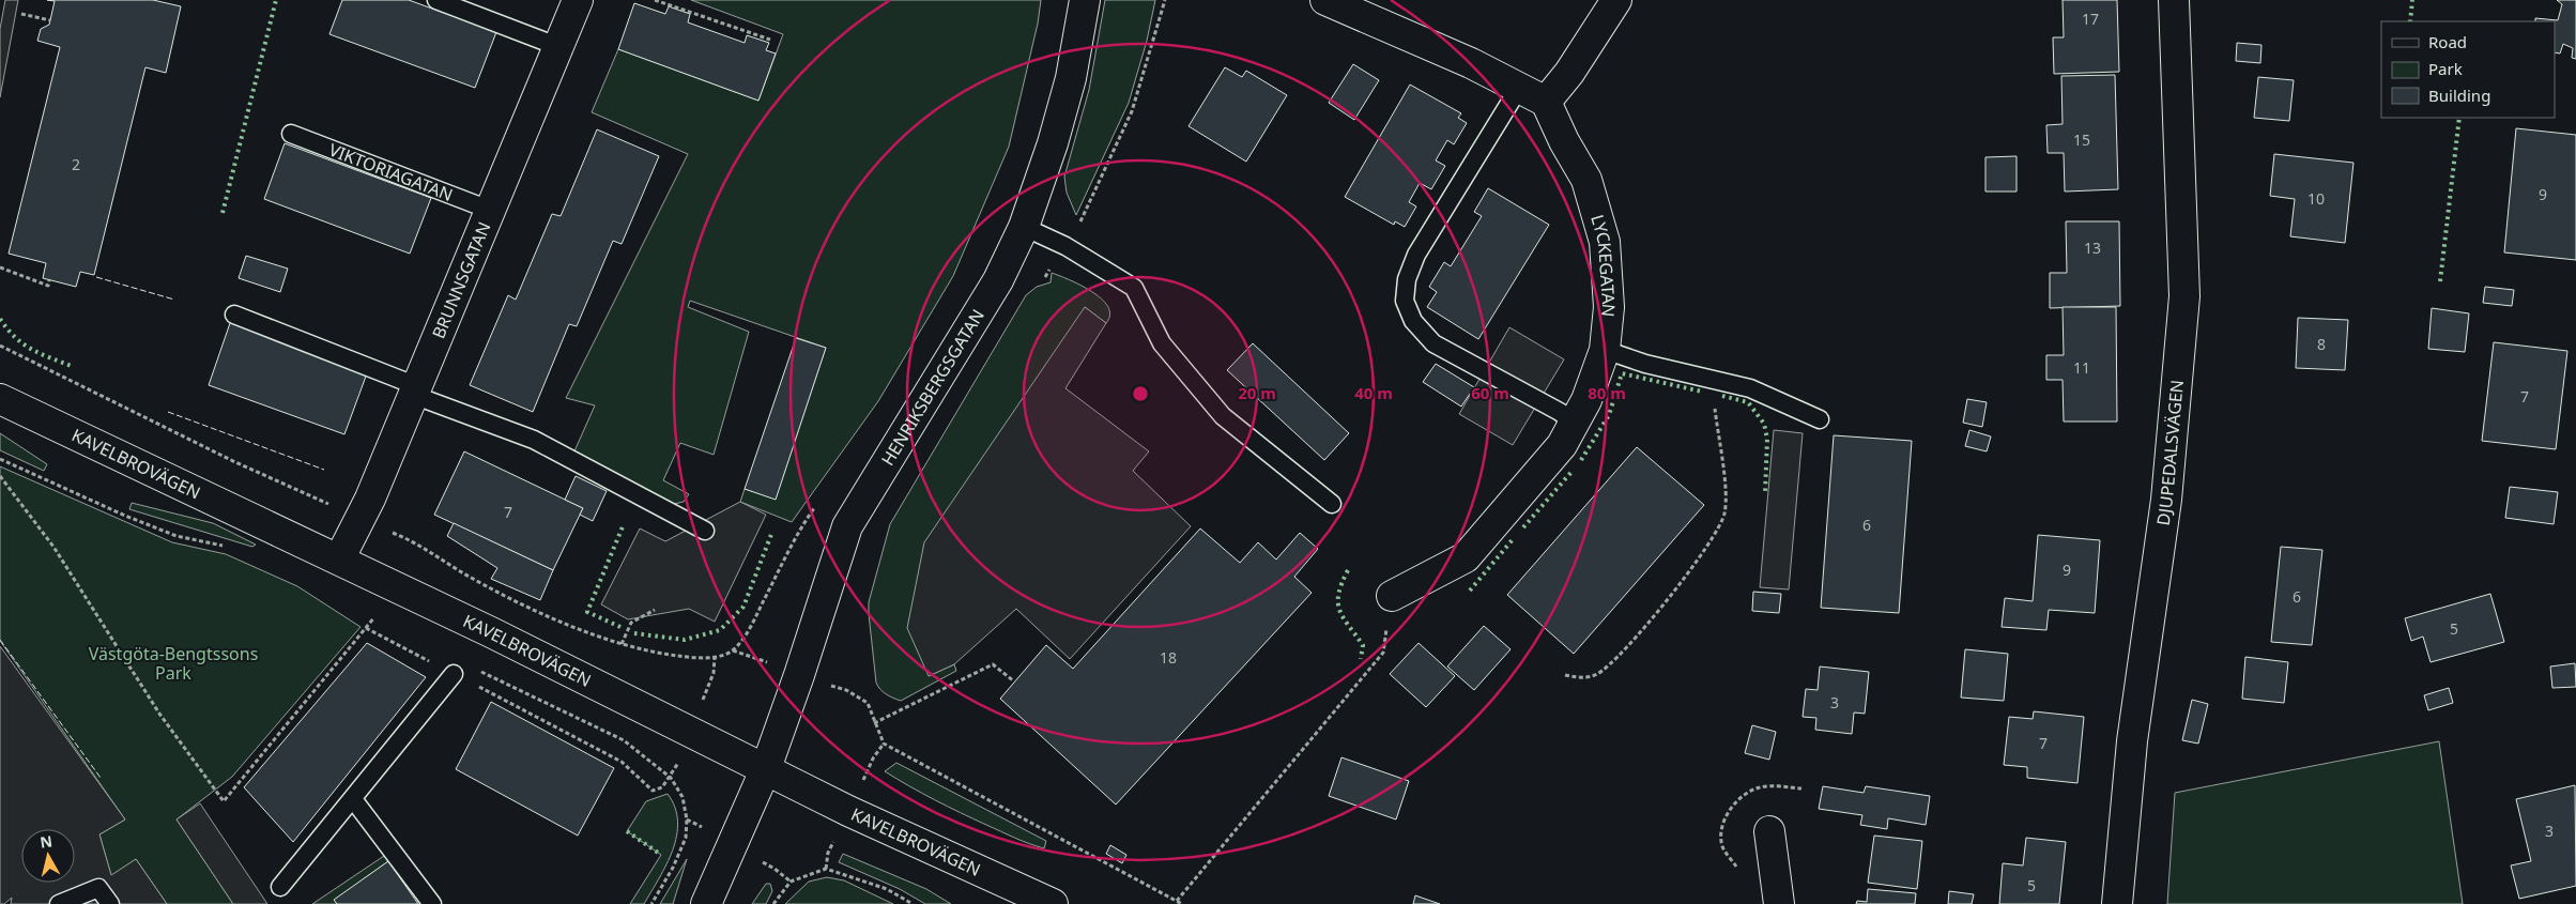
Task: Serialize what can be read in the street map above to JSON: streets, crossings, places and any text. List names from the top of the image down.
{
  "streets": {
    "street": [
      "LYCKEGATAN",
      "BRUNNSGATAN",
      "HENRIKSBERGSGATAN",
      "DJUPEDALSVÄGEN",
      "KAVELBROVÄGEN"
    ],
    "lane": ["VIKTORIAGATAN"]
  },
  "crossings": [
    ["VIKTORIAGATAN", "BRUNNSGATAN"],
    ["BRUNNSGATAN", "KAVELBROVÄGEN"],
    ["HENRIKSBERGSGATAN", "KAVELBROVÄGEN"]
  ],
  "parks": ["Västgöta-Bengtssons Park"],
  "house_numbers": [
    "17",
    "15",
    "2",
    "9",
    "10",
    "13",
    "8",
    "11",
    "7",
    "7",
    "6",
    "9",
    "6",
    "5",
    "18",
    "3",
    "7",
    "3",
    "5"
  ],
  "legend": ["Road", "Park", "Building"],
  "north": "top",
  "rings": [
    "20 m",
    "40 m",
    "60 m",
    "80 m"
  ]
}
